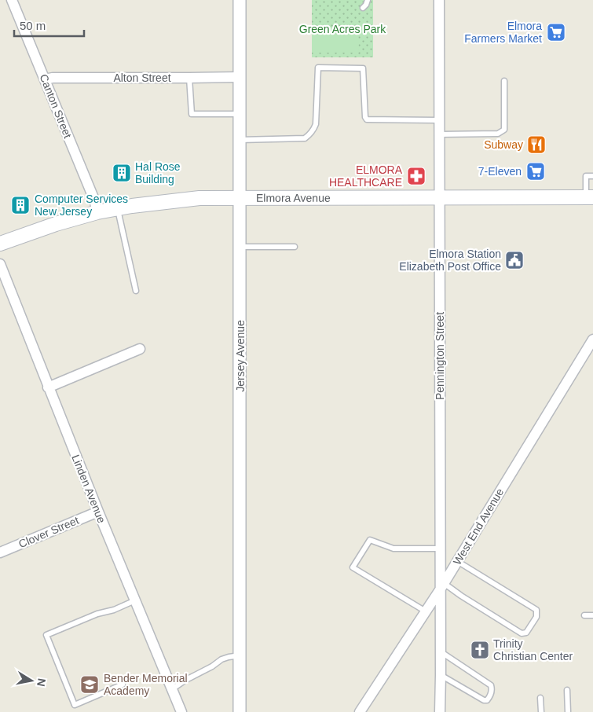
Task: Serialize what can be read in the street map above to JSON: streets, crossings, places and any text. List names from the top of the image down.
{
  "streets": {
    "main road": ["Elmora Avenue"],
    "street": [
      "Alton Street",
      "Canton Street",
      "Jersey Avenue",
      "Pennington Street",
      "Linden Avenue",
      "West End Avenue",
      "Clover Street"
    ]
  },
  "crossings": [
    ["Alton Street", "Canton Street"],
    ["Alton Street", "Jersey Avenue"],
    ["Canton Street", "Elmora Avenue"],
    ["Elmora Avenue", "Jersey Avenue"],
    ["Elmora Avenue", "Pennington Street"],
    ["Pennington Street", "West End Avenue"],
    ["Linden Avenue", "Clover Street"]
  ],
  "parks": ["Green Acres Park"],
  "places": {
    "supermarket": ["Elmora Farmers Market", "7-Eleven"],
    "restaurant": ["Subway"],
    "building": ["Hal Rose Building", "Computer Services New Jersey"],
    "pharmacy": ["ELMORA HEALTHCARE"],
    "public building": ["Elmora Station Elizabeth Post Office"],
    "church": ["Trinity Christian Center"],
    "school or university": ["Bender Memorial Academy"]
  },
  "scale_bar": "50 m",
  "north": "right"
}
